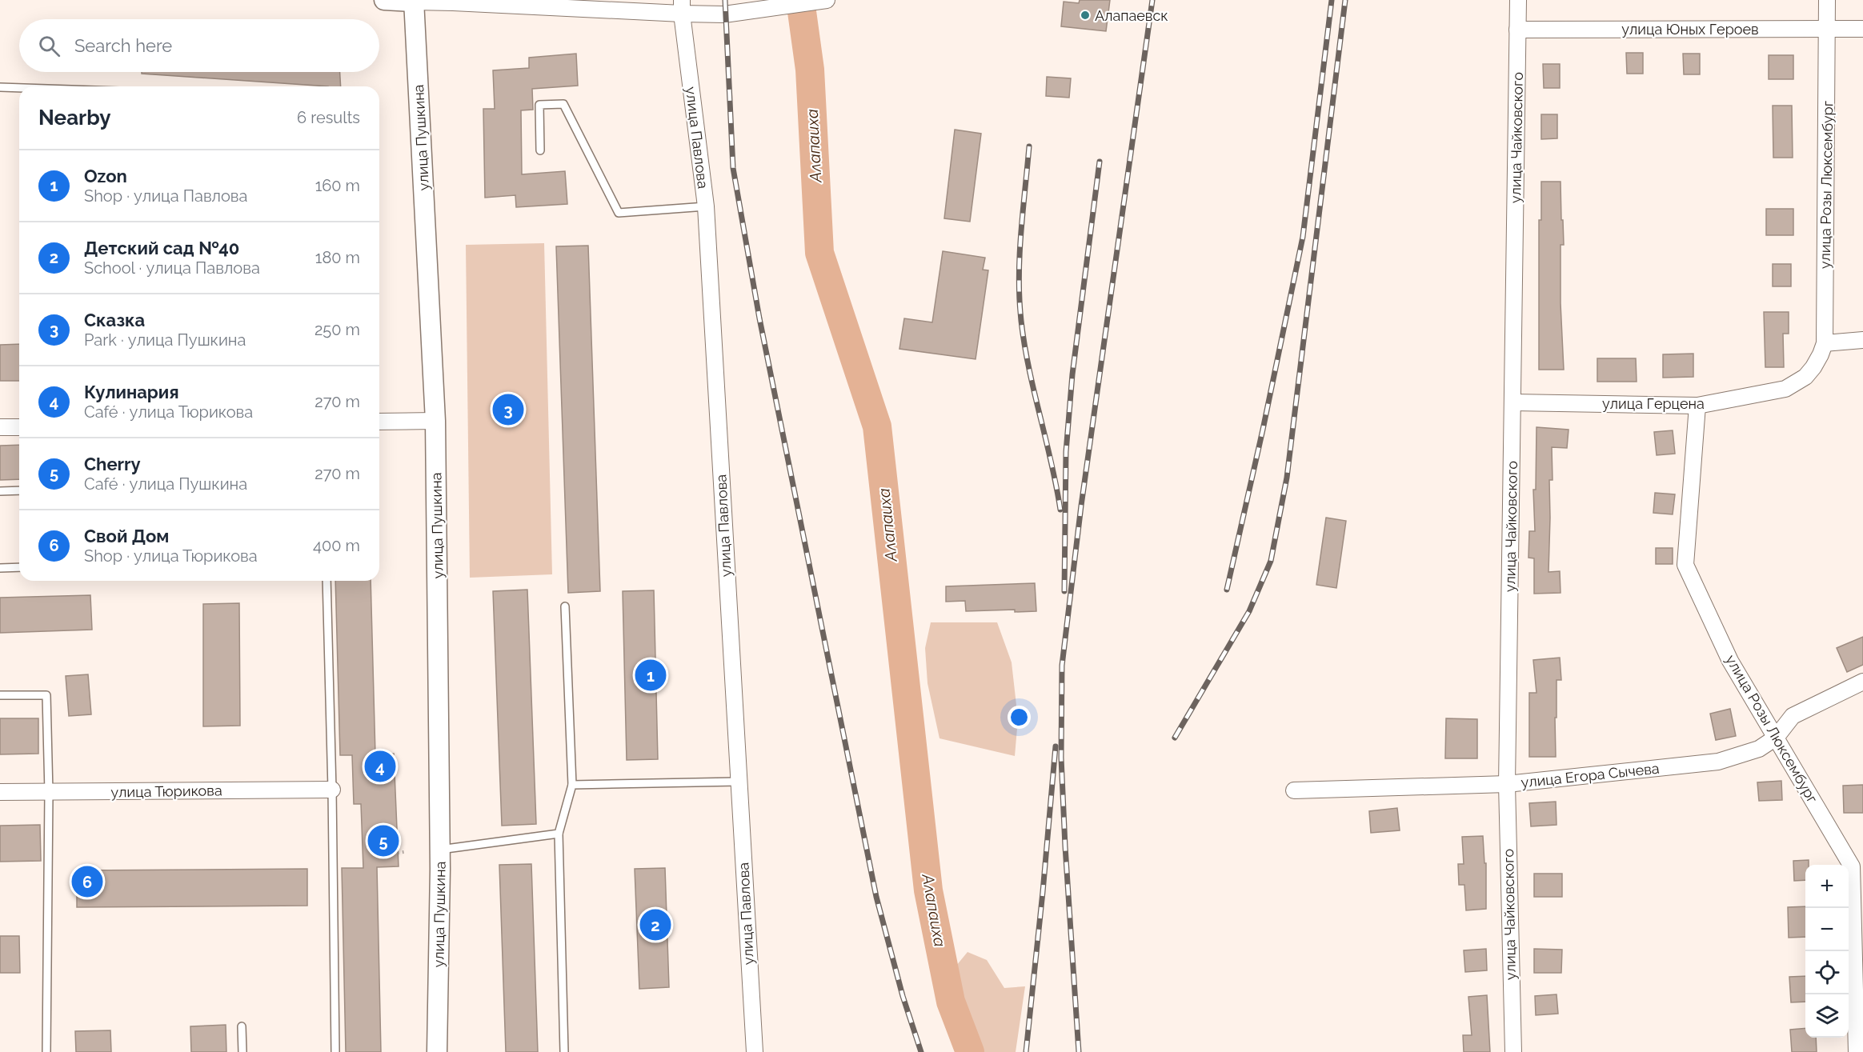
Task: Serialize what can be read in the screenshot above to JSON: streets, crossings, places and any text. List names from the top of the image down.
{
  "streets": {
    "street": [
      "улица Юных Героев",
      "улица Пушкина",
      "улица Павлова",
      "улица Чайковского",
      "улица Розы Люксембург",
      "улица Герцена",
      "улица Егора Сычева",
      "улица Тюрикова"
    ]
  },
  "crossings": [
    ["улица Юных Героев", "улица Чайковского"],
    ["улица Юных Героев", "улица Розы Люксембург"],
    ["улица Чайковского", "улица Герцена"],
    ["улица Чайковского", "улица Егора Сычева"],
    ["улица Розы Люксембург", "улица Герцена"],
    ["улица Розы Люксембург", "улица Егора Сычева"]
  ],
  "water": ["Алапаиха"],
  "places": ["Алапаевск"],
  "page": {
    "search": "Search here",
    "heading": ["Nearby", "6 results"],
    "list": [
      {
        "mark": "1",
        "name": "Ozon",
        "note": "Shop · улица Павлова",
        "value": "160 m"
      },
      {
        "mark": "2",
        "name": "Детский сад №40",
        "note": "School · улица Павлова",
        "value": "180 m"
      },
      {
        "mark": "3",
        "name": "Сказка",
        "note": "Park · улица Пушкина",
        "value": "250 m"
      },
      {
        "mark": "4",
        "name": "Кулинария",
        "note": "Café · улица Тюрикова",
        "value": "270 m"
      },
      {
        "mark": "5",
        "name": "Cherry",
        "note": "Café · улица Пушкина",
        "value": "270 m"
      },
      {
        "mark": "6",
        "name": "Свой Дом",
        "note": "Shop · улица Тюрикова",
        "value": "400 m"
      }
    ],
    "pins": [
      "3",
      "1",
      "4",
      "5",
      "6",
      "2"
    ],
    "map_buttons": ["+", "−"]
  }
}
